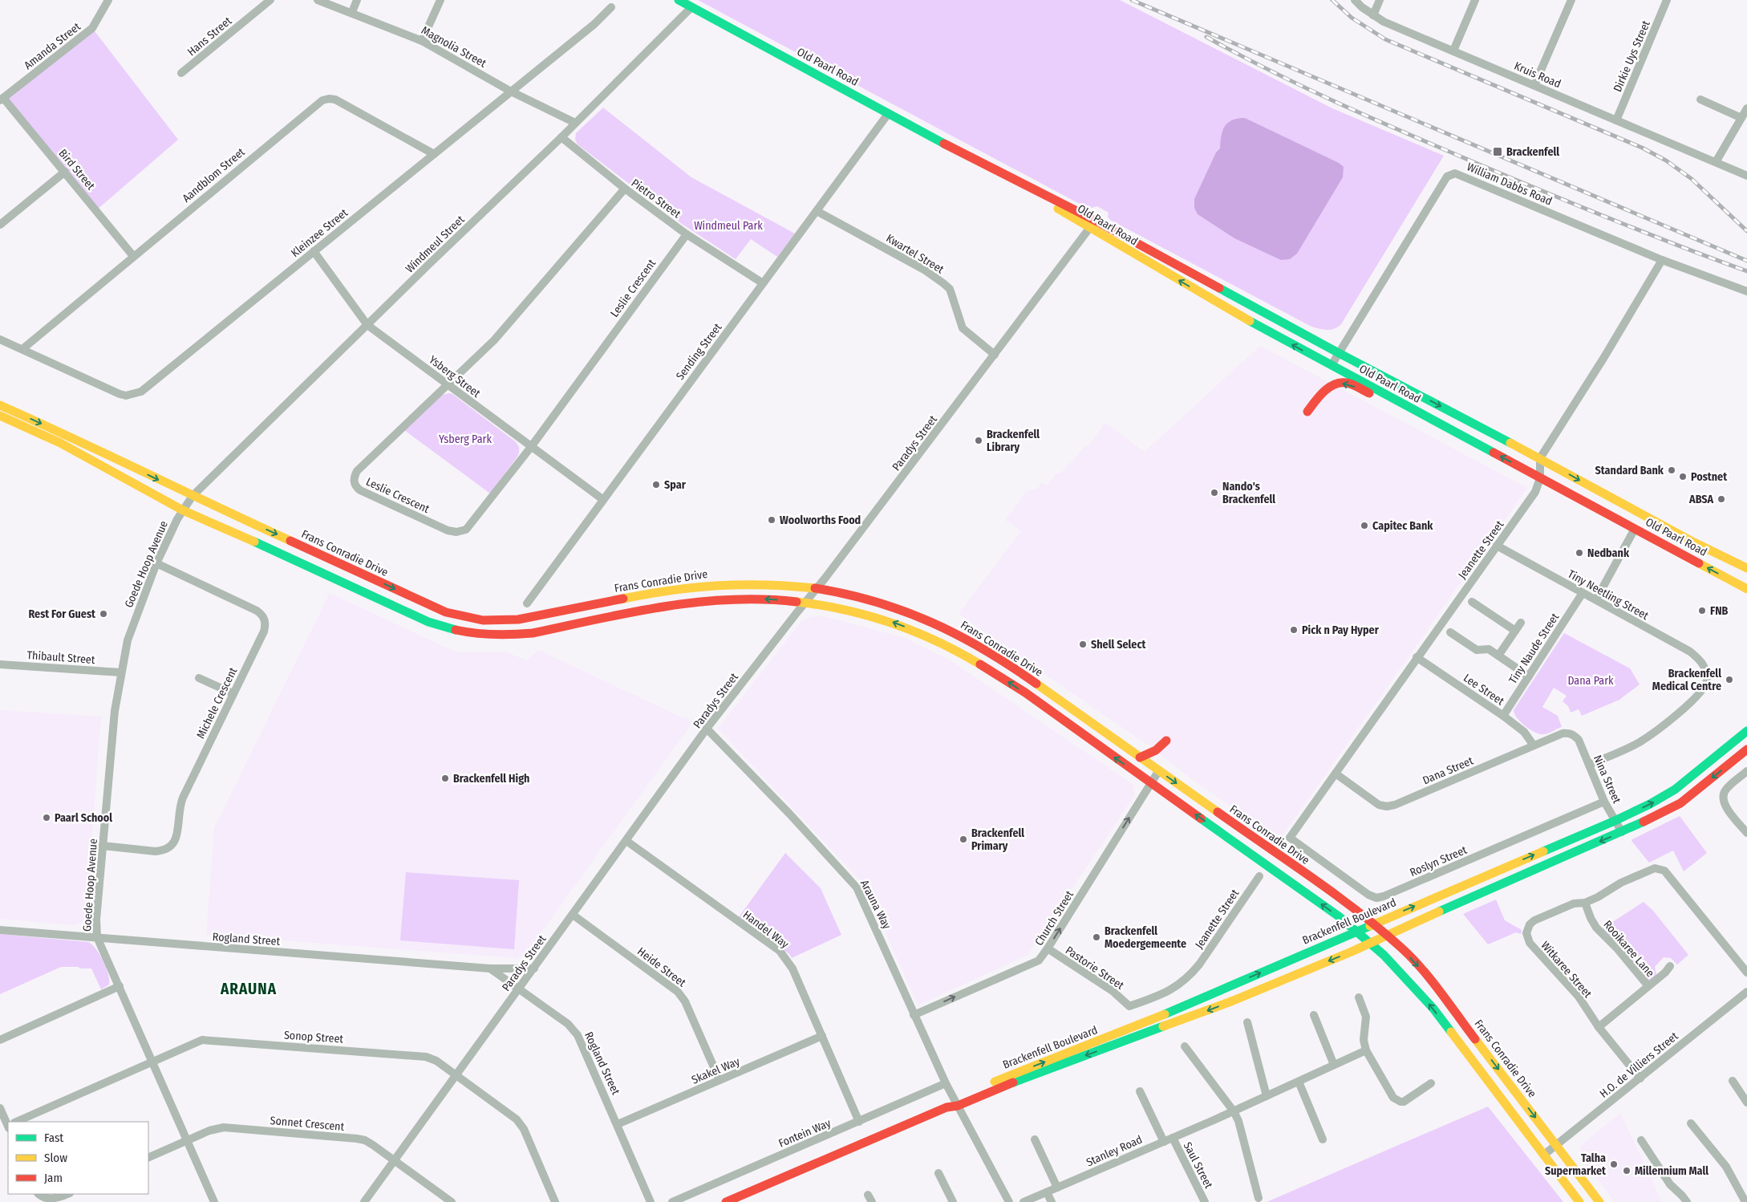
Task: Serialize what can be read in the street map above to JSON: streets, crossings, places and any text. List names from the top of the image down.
{
  "streets": {
    "street": [
      "Hans Street",
      "Amanda Street",
      "Magnolia Street",
      "Dirkie Uys Street",
      "Old Paarl Road",
      "Kruis Road",
      "Bird Street",
      "Aandblom Street",
      "William Dabbs Road",
      "Pietro Street",
      "Kleinzee Street",
      "Windmeul Street",
      "Kwartel Street",
      "Leslie Crescent",
      "Sending Street",
      "Ysberg Street",
      "Paradys Street",
      "Jeanette Street",
      "Frans Conradie Drive",
      "Goede Hoop Avenue",
      "Tiny Neetling Street",
      "Tiny Naude Street",
      "Thibault Street",
      "Lee Street",
      "Michele Crescent",
      "Dana Street",
      "Nina Street",
      "Roslyn Street",
      "Arauna Way",
      "Church Street",
      "Brackenfell Boulevard",
      "Handel Way",
      "Rogland Street",
      "Rooikaree Lane",
      "Heide Street",
      "Pastorie Street",
      "Witkaree Street",
      "Sonop Street",
      "H.O. de Villiers Street",
      "Skakel Way",
      "Sonnet Crescent",
      "Fontein Way",
      "Stanley Road",
      "Saul Street"
    ]
  },
  "crossings": [
    ["Amanda Street", "Bird Street"],
    ["Magnolia Street", "Kleinzee Street"],
    ["Magnolia Street", "Windmeul Street"],
    ["Dirkie Uys Street", "Kruis Road"],
    ["Old Paarl Road", "William Dabbs Road"],
    ["Old Paarl Road", "Windmeul Street"],
    ["Old Paarl Road", "Sending Street"],
    ["Old Paarl Road", "Paradys Street"],
    ["Old Paarl Road", "Jeanette Street"],
    ["Bird Street", "Aandblom Street"],
    ["Aandblom Street", "Kleinzee Street"],
    ["Pietro Street", "Windmeul Street"],
    ["Pietro Street", "Leslie Crescent"],
    ["Pietro Street", "Sending Street"],
    ["Kleinzee Street", "Ysberg Street"],
    ["Windmeul Street", "Ysberg Street"],
    ["Windmeul Street", "Frans Conradie Drive"],
    ["Windmeul Street", "Goede Hoop Avenue"],
    ["Kwartel Street", "Sending Street"],
    ["Kwartel Street", "Paradys Street"],
    ["Leslie Crescent", "Ysberg Street"],
    ["Sending Street", "Ysberg Street"],
    ["Paradys Street", "Frans Conradie Drive"],
    ["Paradys Street", "Arauna Way"],
    ["Paradys Street", "Handel Way"],
    ["Paradys Street", "Rogland Street"],
    ["Paradys Street", "Heide Street"],
    ["Paradys Street", "Sonop Street"],
    ["Paradys Street", "Sonnet Crescent"],
    ["Jeanette Street", "Tiny Neetling Street"],
    ["Jeanette Street", "Lee Street"],
    ["Jeanette Street", "Dana Street"],
    ["Jeanette Street", "Roslyn Street"],
    ["Jeanette Street", "Pastorie Street"],
    ["Frans Conradie Drive", "Goede Hoop Avenue"],
    ["Frans Conradie Drive", "Church Street"],
    ["Frans Conradie Drive", "Brackenfell Boulevard"],
    ["Frans Conradie Drive", "H.O. de Villiers Street"],
    ["Goede Hoop Avenue", "Thibault Street"],
    ["Goede Hoop Avenue", "Michele Crescent"],
    ["Goede Hoop Avenue", "Rogland Street"],
    ["Goede Hoop Avenue", "Sonop Street"],
    ["Goede Hoop Avenue", "Sonnet Crescent"],
    ["Tiny Neetling Street", "Tiny Naude Street"],
    ["Tiny Neetling Street", "Nina Street"],
    ["Tiny Naude Street", "Lee Street"],
    ["Lee Street", "Dana Street"],
    ["Dana Street", "Nina Street"],
    ["Nina Street", "Roslyn Street"],
    ["Nina Street", "Brackenfell Boulevard"],
    ["Arauna Way", "Church Street"],
    ["Arauna Way", "Brackenfell Boulevard"],
    ["Arauna Way", "Fontein Way"],
    ["Church Street", "Pastorie Street"],
    ["Handel Way", "Skakel Way"],
    ["Handel Way", "Fontein Way"],
    ["Rogland Street", "Skakel Way"],
    ["Rooikaree Lane", "Witkaree Street"],
    ["Heide Street", "Skakel Way"],
    ["Witkaree Street", "H.O. de Villiers Street"],
    ["Stanley Road", "Saul Street"]
  ],
  "one_way": ["Church Street"],
  "districts": ["ARAUNA"],
  "parks": ["Windmeul Park", "Ysberg Park", "Dana Park"],
  "places": {
    "transit": ["Brackenfell"],
    "other": [
      "Brackenfell Library",
      "Standard Bank",
      "Postnet",
      "Spar",
      "Nando's Brackenfell",
      "ABSA",
      "Woolworths Food",
      "Capitec Bank",
      "Nedbank",
      "FNB",
      "Rest For Guest",
      "Pick n Pay Hyper",
      "Shell Select",
      "Brackenfell Medical Centre",
      "Brackenfell High",
      "Paarl School",
      "Brackenfell Primary",
      "Brackenfell Moedergemeente",
      "Talha Supermarket",
      "Millennium Mall"
    ]
  },
  "legend": ["Fast", "Slow", "Jam"]
}
